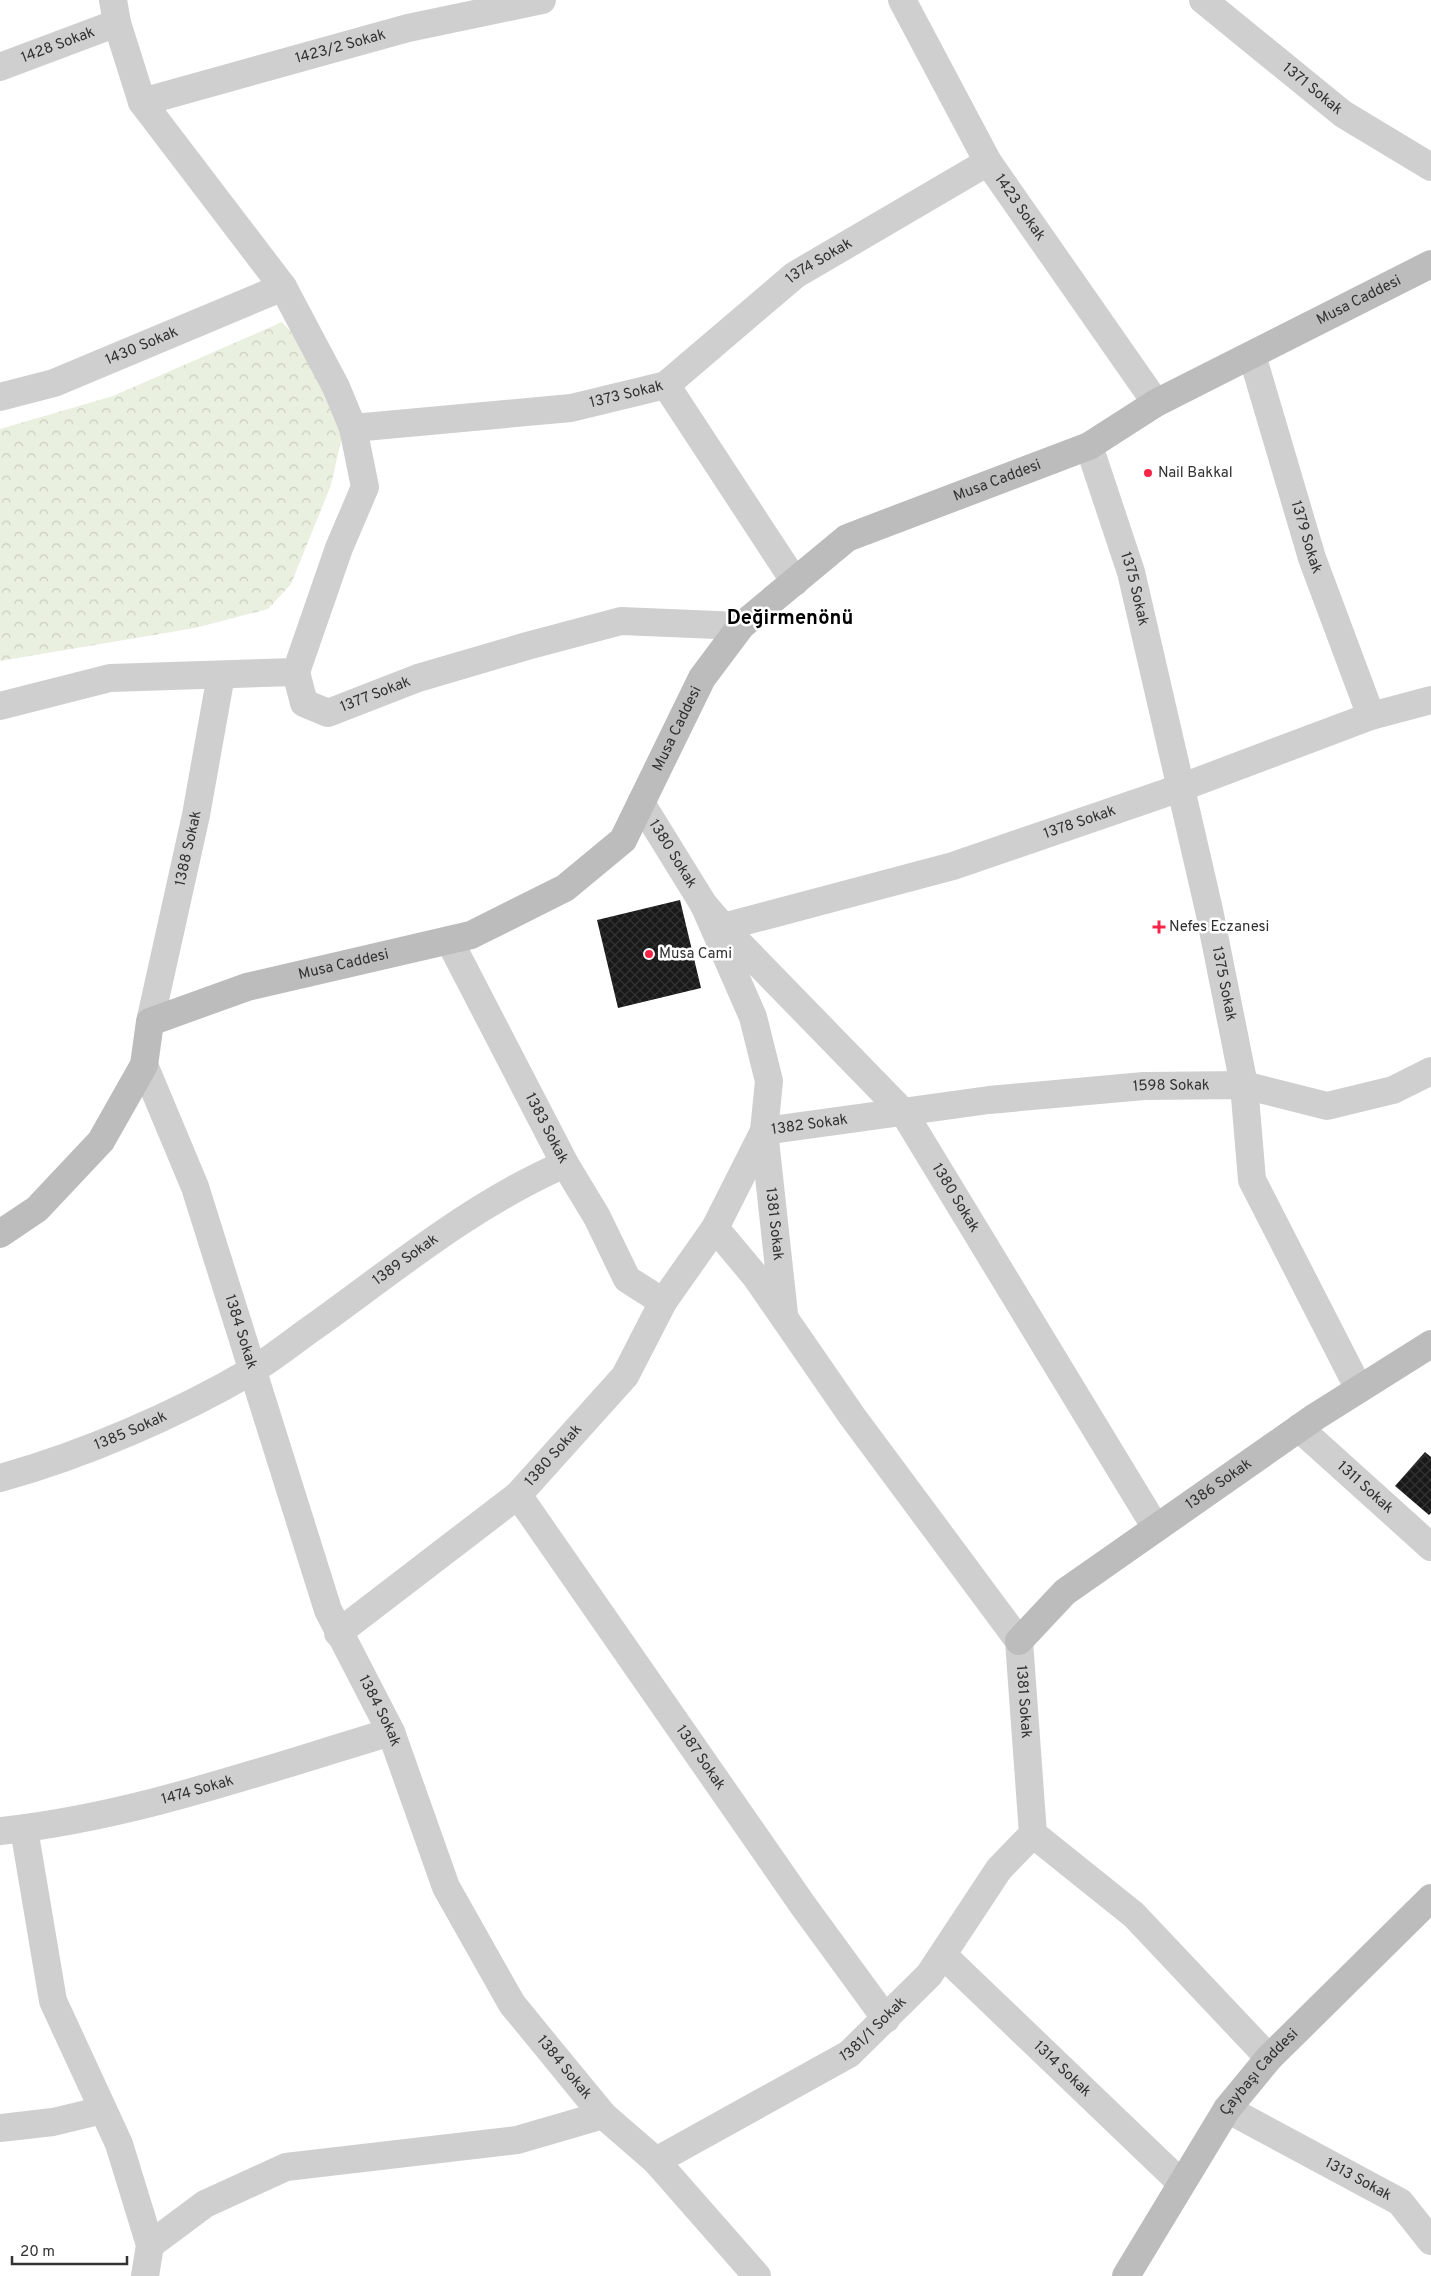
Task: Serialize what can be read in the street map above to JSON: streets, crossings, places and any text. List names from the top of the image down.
{
  "streets": {
    "street": [
      "1428 Sokak",
      "1423/2 Sokak",
      "1371 Sokak",
      "1423 Sokak",
      "1374 Sokak",
      "Musa Caddesi",
      "1430 Sokak",
      "1373 Sokak",
      "1379 Sokak",
      "1375 Sokak",
      "1377 Sokak",
      "1378 Sokak",
      "1388 Sokak",
      "1380 Sokak",
      "1598 Sokak",
      "1382 Sokak",
      "1383 Sokak",
      "1381 Sokak",
      "1389 Sokak",
      "1384 Sokak",
      "1385 Sokak",
      "1386 Sokak",
      "1311 Sokak",
      "1387 Sokak",
      "1474 Sokak",
      "1381/1 Sokak",
      "1314 Sokak",
      "Çaybaşı Caddesi",
      "1313 Sokak"
    ]
  },
  "crossings": [
    ["1423 Sokak", "1374 Sokak"],
    ["1423 Sokak", "Musa Caddesi"],
    ["1374 Sokak", "1373 Sokak"],
    ["Musa Caddesi", "1373 Sokak"],
    ["Musa Caddesi", "1379 Sokak"],
    ["Musa Caddesi", "1375 Sokak"],
    ["Musa Caddesi", "1377 Sokak"],
    ["Musa Caddesi", "1388 Sokak"],
    ["Musa Caddesi", "1380 Sokak"],
    ["Musa Caddesi", "1383 Sokak"],
    ["1379 Sokak", "1378 Sokak"],
    ["1375 Sokak", "1378 Sokak"],
    ["1375 Sokak", "1598 Sokak"],
    ["1375 Sokak", "1386 Sokak"],
    ["1378 Sokak", "1380 Sokak"],
    ["1380 Sokak", "1598 Sokak"],
    ["1380 Sokak", "1382 Sokak"],
    ["1380 Sokak", "1383 Sokak"],
    ["1380 Sokak", "1381 Sokak"],
    ["1380 Sokak", "1384 Sokak"],
    ["1380 Sokak", "1386 Sokak"],
    ["1380 Sokak", "1387 Sokak"],
    ["1598 Sokak", "1382 Sokak"],
    ["1382 Sokak", "1381 Sokak"],
    ["1383 Sokak", "1389 Sokak"],
    ["1381 Sokak", "1386 Sokak"],
    ["1381 Sokak", "1381/1 Sokak"],
    ["1389 Sokak", "1384 Sokak"],
    ["1389 Sokak", "1385 Sokak"],
    ["1384 Sokak", "1385 Sokak"],
    ["1384 Sokak", "1474 Sokak"],
    ["1384 Sokak", "1381/1 Sokak"],
    ["1386 Sokak", "1311 Sokak"],
    ["1387 Sokak", "1381/1 Sokak"],
    ["1381/1 Sokak", "1314 Sokak"],
    ["1314 Sokak", "Çaybaşı Caddesi"],
    ["Çaybaşı Caddesi", "1313 Sokak"]
  ],
  "districts": ["Değirmenönü"],
  "places": {
    "other": ["Nail Bakkal", "Musa Cami"],
    "health": ["Nefes Eczanesi"]
  },
  "scale_bar": "20 m"
}
